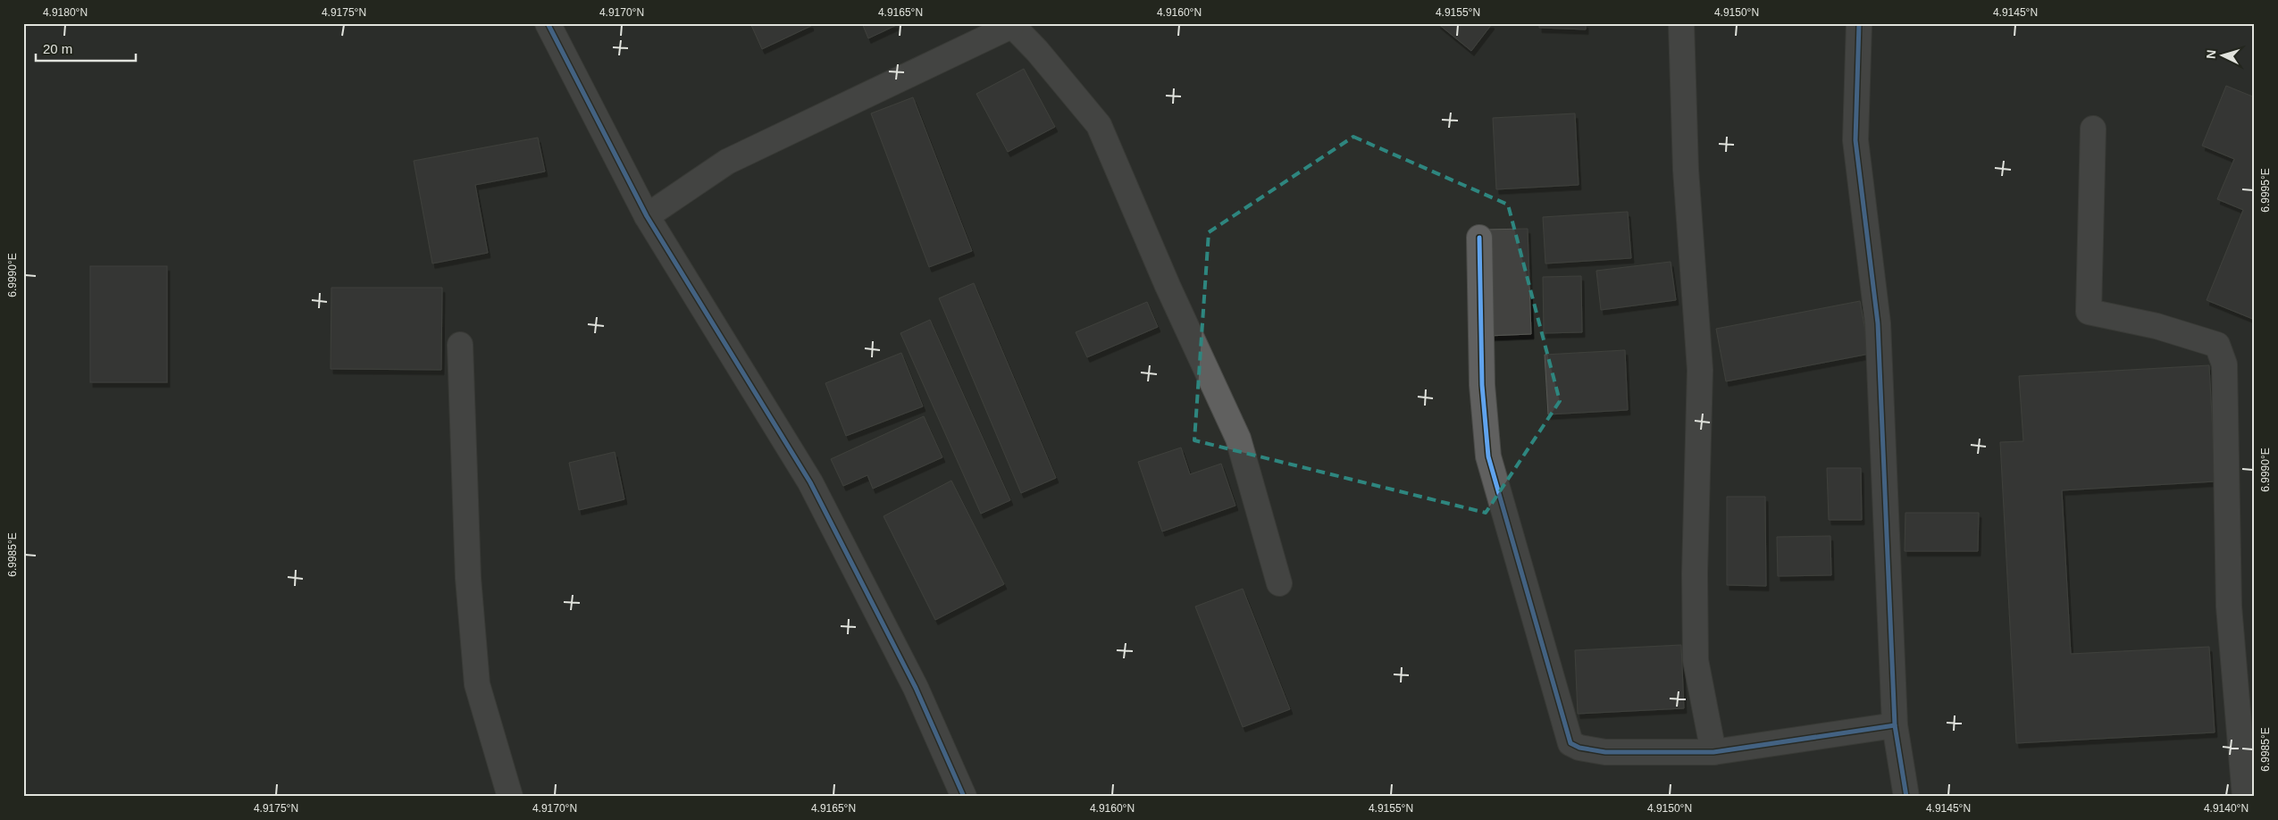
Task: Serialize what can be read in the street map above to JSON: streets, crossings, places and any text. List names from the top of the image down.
{
  "scale_bar": "20 m",
  "north": "left",
  "coordinates": [
    "4.9180°N",
    "4.9175°N",
    "4.9170°N",
    "4.9165°N",
    "4.9160°N",
    "4.9155°N",
    "4.9150°N",
    "4.9145°N",
    "6.9995°E",
    "6.9990°E",
    "6.9985°E",
    "4.9140°N"
  ]
}
